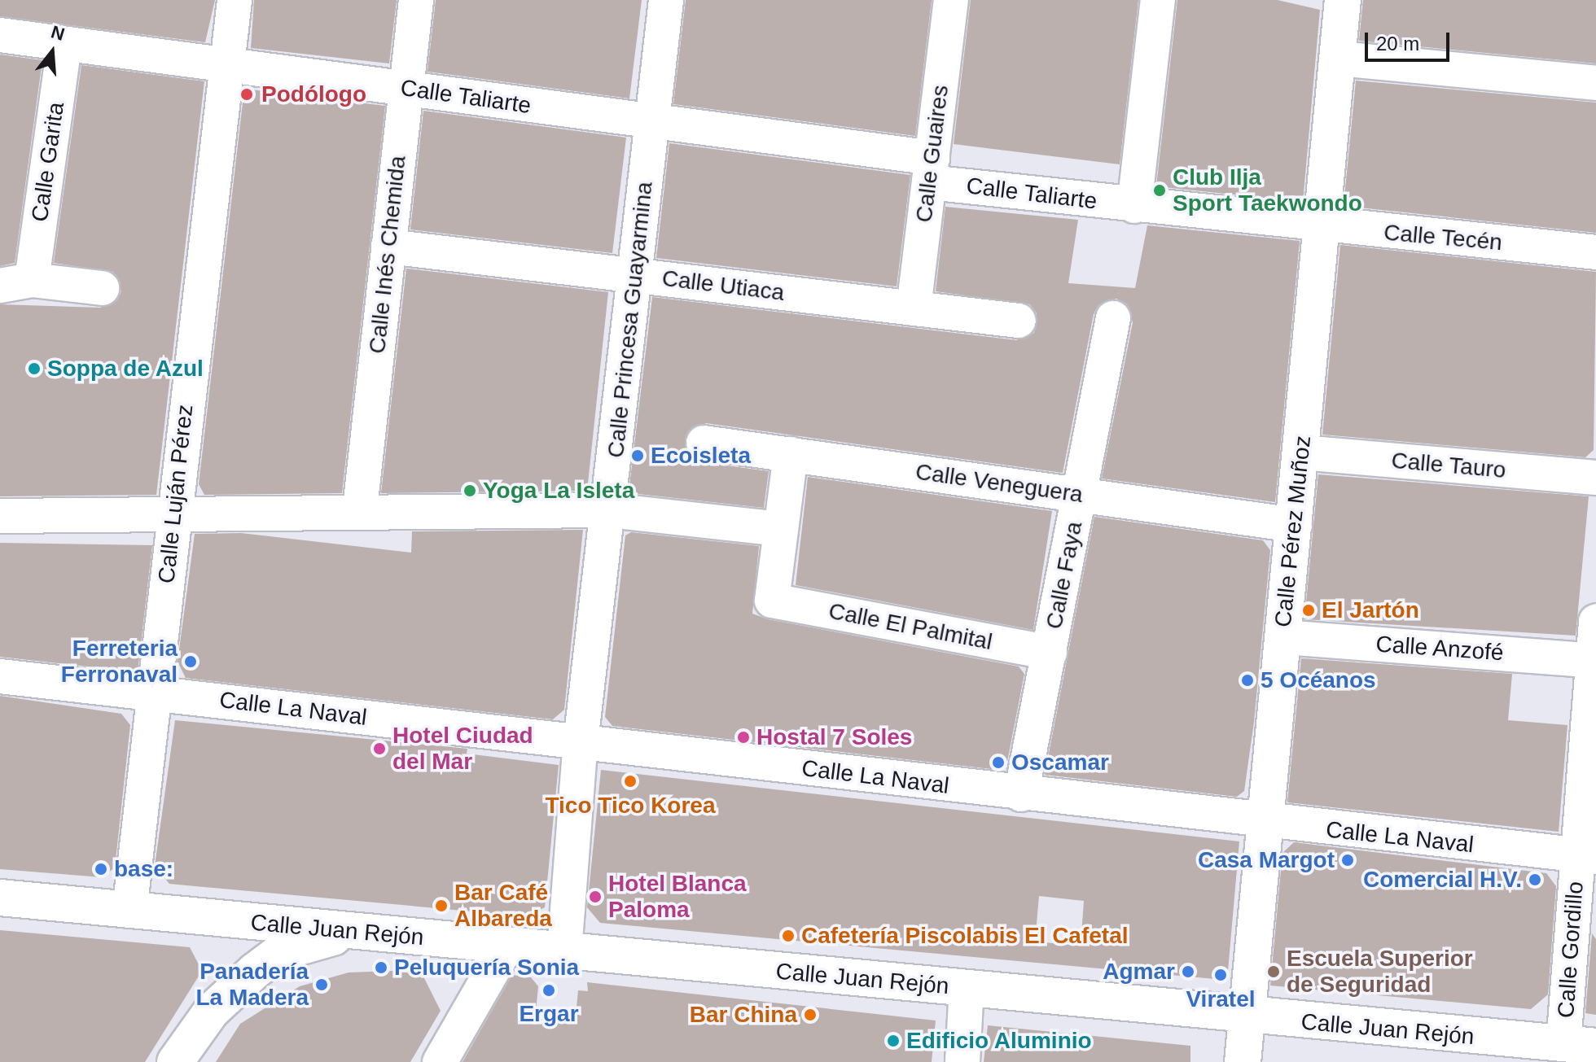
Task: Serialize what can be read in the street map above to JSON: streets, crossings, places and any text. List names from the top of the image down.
{
  "streets": {
    "street": [
      "Calle Taliarte",
      "Calle Guaires",
      "Calle Garita",
      "Calle Tecén",
      "Calle Inés Chemida",
      "Calle Utiaca",
      "Calle Princesa Guayarmina",
      "Calle Tauro",
      "Calle Veneguera",
      "Calle Luján Pérez",
      "Calle Pérez Muñoz",
      "Calle Faya",
      "Calle El Palmital",
      "Calle Anzofé",
      "Calle La Naval",
      "Calle Juan Rejón",
      "Calle Gordillo"
    ]
  },
  "crossings": [
    ["Calle Taliarte", "Calle Guaires"],
    ["Calle Taliarte", "Calle Garita"],
    ["Calle Taliarte", "Calle Tecén"],
    ["Calle Taliarte", "Calle Inés Chemida"],
    ["Calle Taliarte", "Calle Princesa Guayarmina"],
    ["Calle Taliarte", "Calle Luján Pérez"],
    ["Calle Guaires", "Calle Utiaca"],
    ["Calle Tecén", "Calle Pérez Muñoz"],
    ["Calle Inés Chemida", "Calle Utiaca"],
    ["Calle Utiaca", "Calle Princesa Guayarmina"],
    ["Calle Princesa Guayarmina", "Calle La Naval"],
    ["Calle Princesa Guayarmina", "Calle Juan Rejón"],
    ["Calle Tauro", "Calle Pérez Muñoz"],
    ["Calle Veneguera", "Calle Pérez Muñoz"],
    ["Calle Veneguera", "Calle Faya"],
    ["Calle Luján Pérez", "Calle La Naval"],
    ["Calle Luján Pérez", "Calle Juan Rejón"],
    ["Calle Pérez Muñoz", "Calle Anzofé"],
    ["Calle Pérez Muñoz", "Calle La Naval"],
    ["Calle Pérez Muñoz", "Calle Juan Rejón"],
    ["Calle Faya", "Calle El Palmital"],
    ["Calle Faya", "Calle La Naval"],
    ["Calle Anzofé", "Calle Gordillo"],
    ["Calle La Naval", "Calle Gordillo"],
    ["Calle Juan Rejón", "Calle Gordillo"]
  ],
  "places": [
    "Podólogo",
    "Club Ilja Sport Taekwondo",
    "Soppa de Azul",
    "Ecoisleta",
    "Yoga La Isleta",
    "El Jartón",
    "Ferreteria Ferronaval",
    "5 Océanos",
    "Hostal 7 Soles",
    "Hotel Ciudad del Mar",
    "Oscamar",
    "Tico Tico Korea",
    "Casa Margot",
    "base:",
    "Comercial H.V.",
    "Hotel Blanca Paloma",
    "Bar Café Albareda",
    "Cafetería Piscolabis El Cafetal",
    "Peluquería Sonia",
    "Agmar",
    "Escuela Superior de Seguridad",
    "Viratel",
    "Panadería La Madera",
    "Ergar",
    "Bar China",
    "Edificio Aluminio"
  ],
  "scale_bar": "20 m",
  "north": "top"
}
